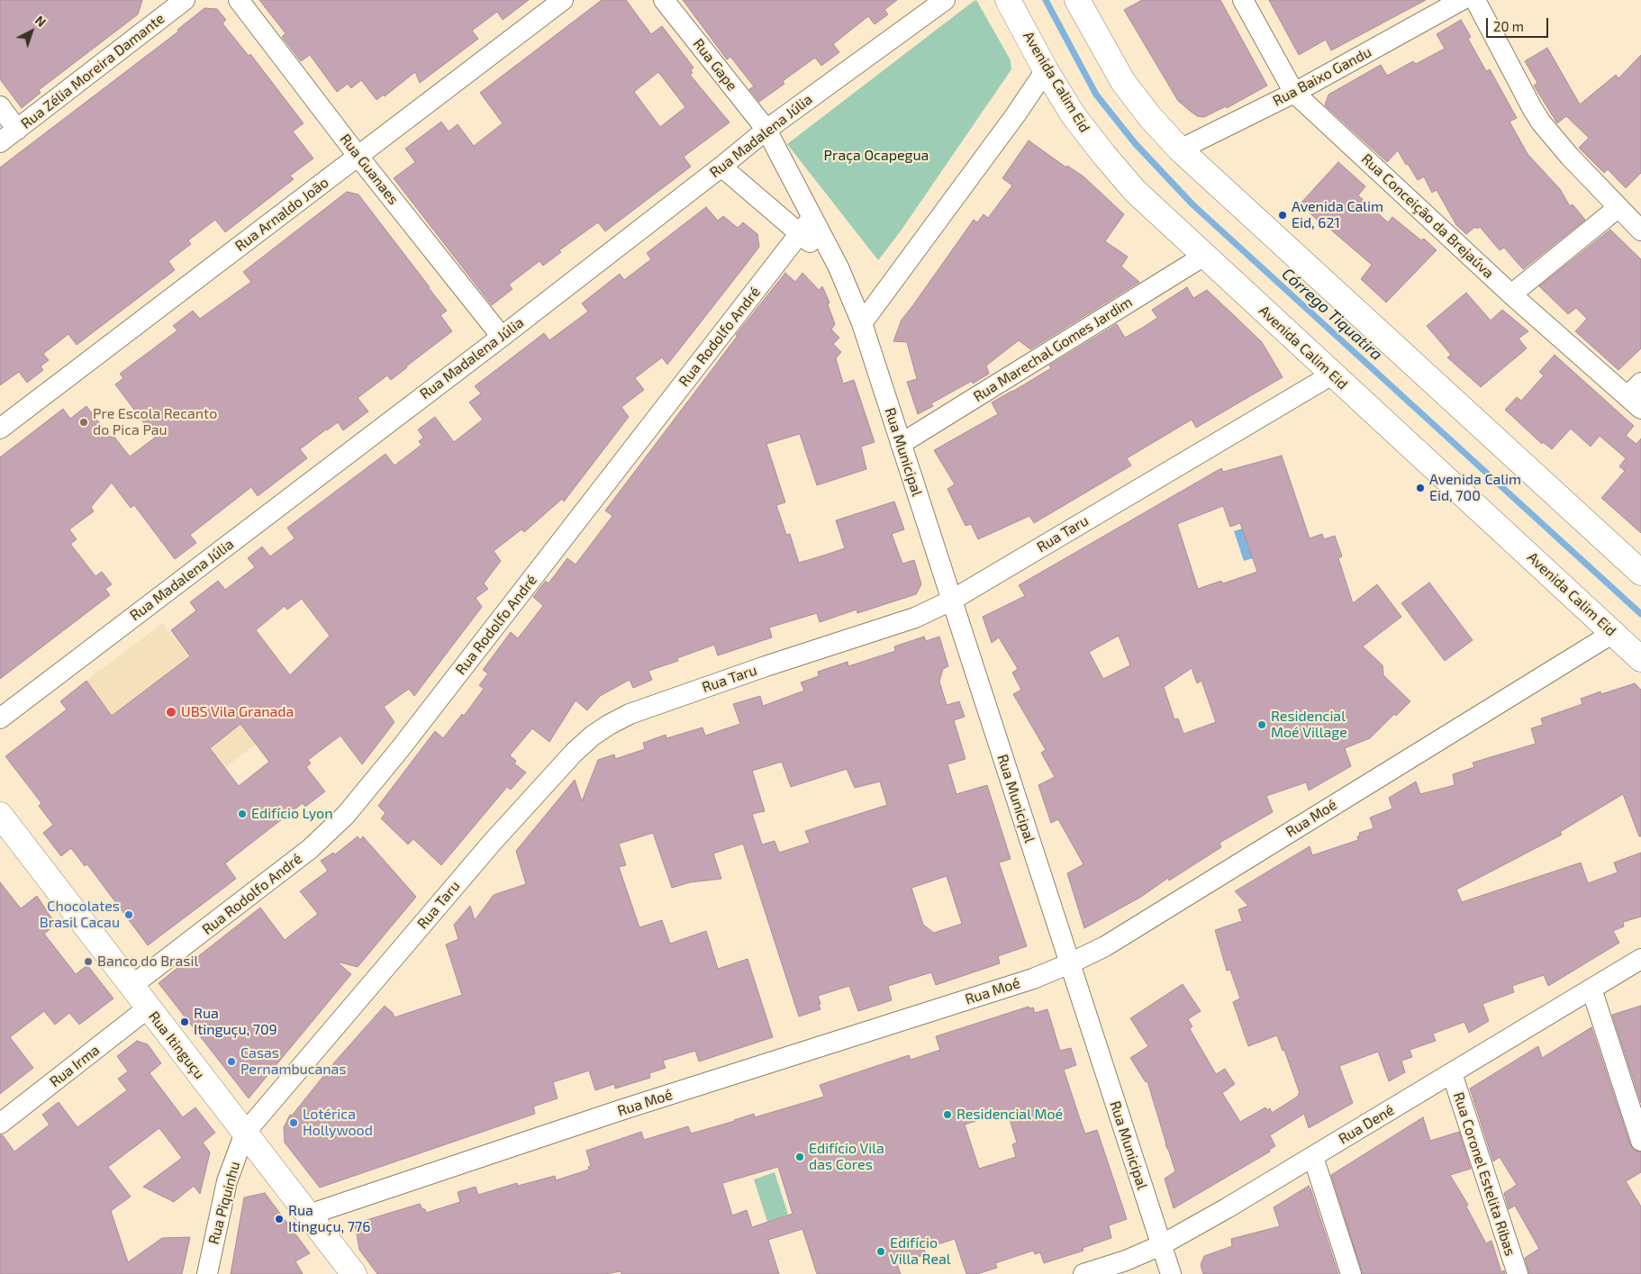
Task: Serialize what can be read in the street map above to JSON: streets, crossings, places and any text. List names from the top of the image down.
{
  "streets": {
    "main road": ["Avenida Calim Eid", "Rua Itinguçu"],
    "street": [
      "Rua Gape",
      "Rua Zélia Moreira Damante",
      "Rua Baixo Gandu",
      "Rua Madalena Júlia",
      "Rua Guanaes",
      "Rua Arnaldo João",
      "Rua Conceição da Brejaúva",
      "Rua Rodolfo André",
      "Rua Marechal Gomes Jardim",
      "Rua Municipal",
      "Rua Taru",
      "Rua Moé",
      "Rua Irma",
      "Rua Dené",
      "Rua Coronel Estelita Ribas",
      "Rua Piquinhu"
    ]
  },
  "crossings": [
    ["Rua Gape", "Rua Madalena Júlia"],
    ["Rua Baixo Gandu", "Rua Conceição da Brejaúva"],
    ["Avenida Calim Eid", "Rua Marechal Gomes Jardim"],
    ["Avenida Calim Eid", "Rua Taru"],
    ["Avenida Calim Eid", "Rua Moé"],
    ["Rua Madalena Júlia", "Rua Guanaes"],
    ["Rua Guanaes", "Rua Arnaldo João"],
    ["Rua Rodolfo André", "Rua Itinguçu"],
    ["Rua Marechal Gomes Jardim", "Rua Municipal"],
    ["Rua Municipal", "Rua Taru"],
    ["Rua Municipal", "Rua Moé"],
    ["Rua Municipal", "Rua Dené"],
    ["Rua Taru", "Rua Itinguçu"],
    ["Rua Taru", "Rua Piquinhu"],
    ["Rua Moé", "Rua Itinguçu"],
    ["Rua Itinguçu", "Rua Irma"],
    ["Rua Itinguçu", "Rua Piquinhu"],
    ["Rua Dené", "Rua Coronel Estelita Ribas"]
  ],
  "water": ["Córrego Tiquatira"],
  "parks": ["Praça Ocapegua"],
  "places": [
    "Avenida Calim Eid, 621",
    "Pre Escola Recanto do Pica Pau",
    "Avenida Calim Eid, 700",
    "UBS Vila Granada",
    "Residencial Moé Village",
    "Edifício Lyon",
    "Chocolates Brasil Cacau",
    "Banco do Brasil",
    "Rua Itinguçu, 709",
    "Casas Pernambucanas",
    "Residencial Moé",
    "Lotérica Hollywood",
    "Edifício Vila das Cores",
    "Rua Itinguçu, 776",
    "Edifício Villa Real"
  ],
  "scale_bar": "20 m",
  "north": "top right"
}
